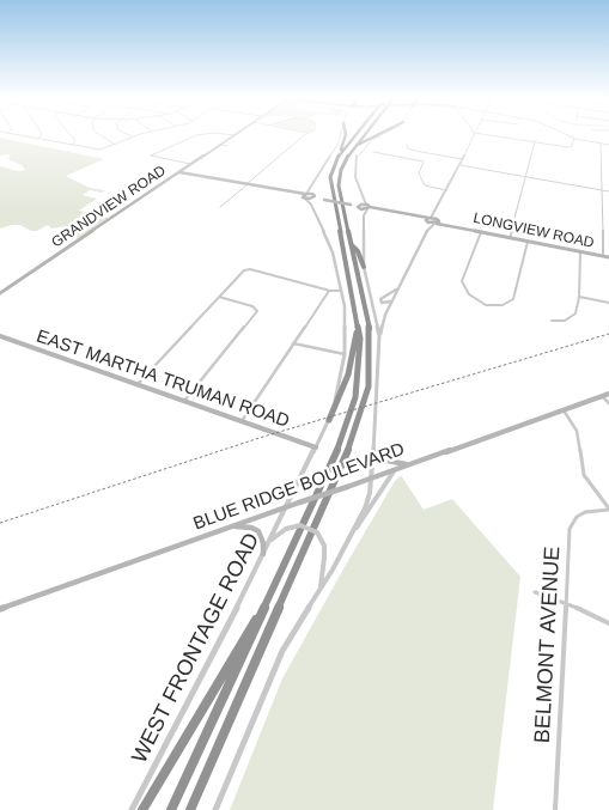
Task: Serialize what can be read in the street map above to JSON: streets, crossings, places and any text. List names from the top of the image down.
{
  "streets": {
    "main road": [
      "GRANDVIEW ROAD",
      "LONGVIEW ROAD",
      "EAST MARTHA TRUMAN ROAD",
      "BLUE RIDGE BOULEVARD"
    ],
    "street": ["BELMONT AVENUE", "WEST FRONTAGE ROAD"]
  },
  "crossings": [
    ["EAST MARTHA TRUMAN ROAD", "WEST FRONTAGE ROAD"],
    ["BLUE RIDGE BOULEVARD", "WEST FRONTAGE ROAD"]
  ]
}
